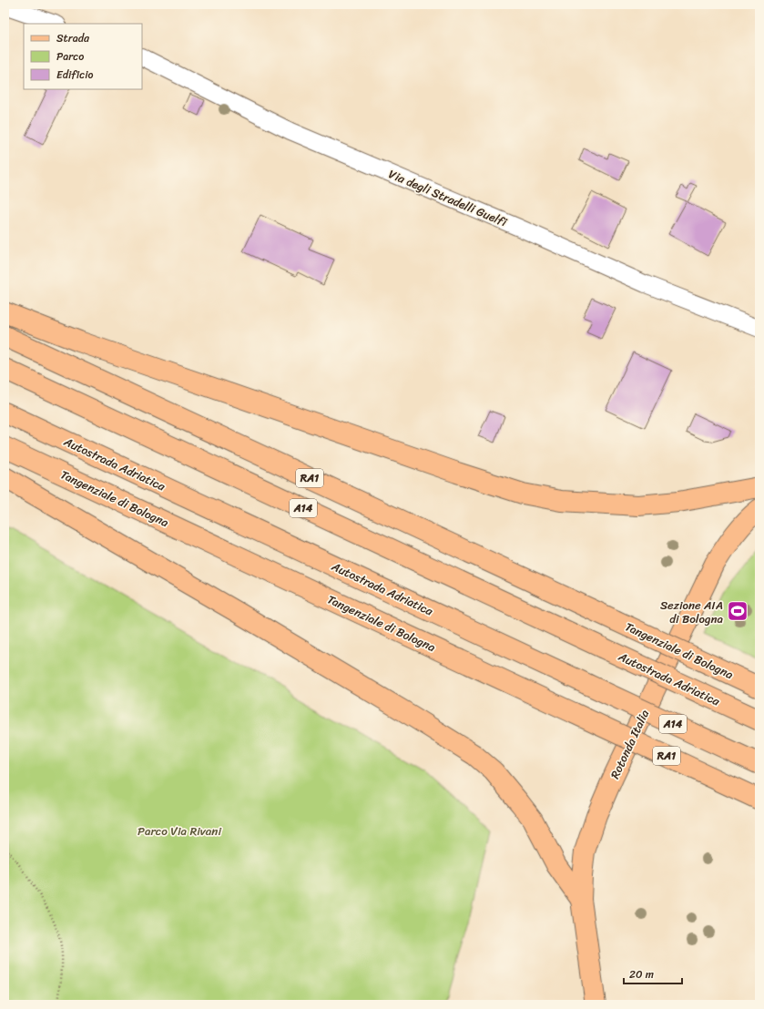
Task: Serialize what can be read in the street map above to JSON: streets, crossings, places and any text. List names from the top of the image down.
{
  "streets": {
    "main road": [
      "Autostrada Adriatica",
      "RA1",
      "Tangenziale di Bologna",
      "A14",
      "Rotonda Italia"
    ],
    "street": ["Via degli Stradelli Guelfi"]
  },
  "parks": ["Parco Via Rivani"],
  "places": {
    "sports": ["Sezione AIA di Bologna"]
  },
  "legend": ["Strada", "Parco", "Edificio"],
  "scale_bar": "20 m"
}
